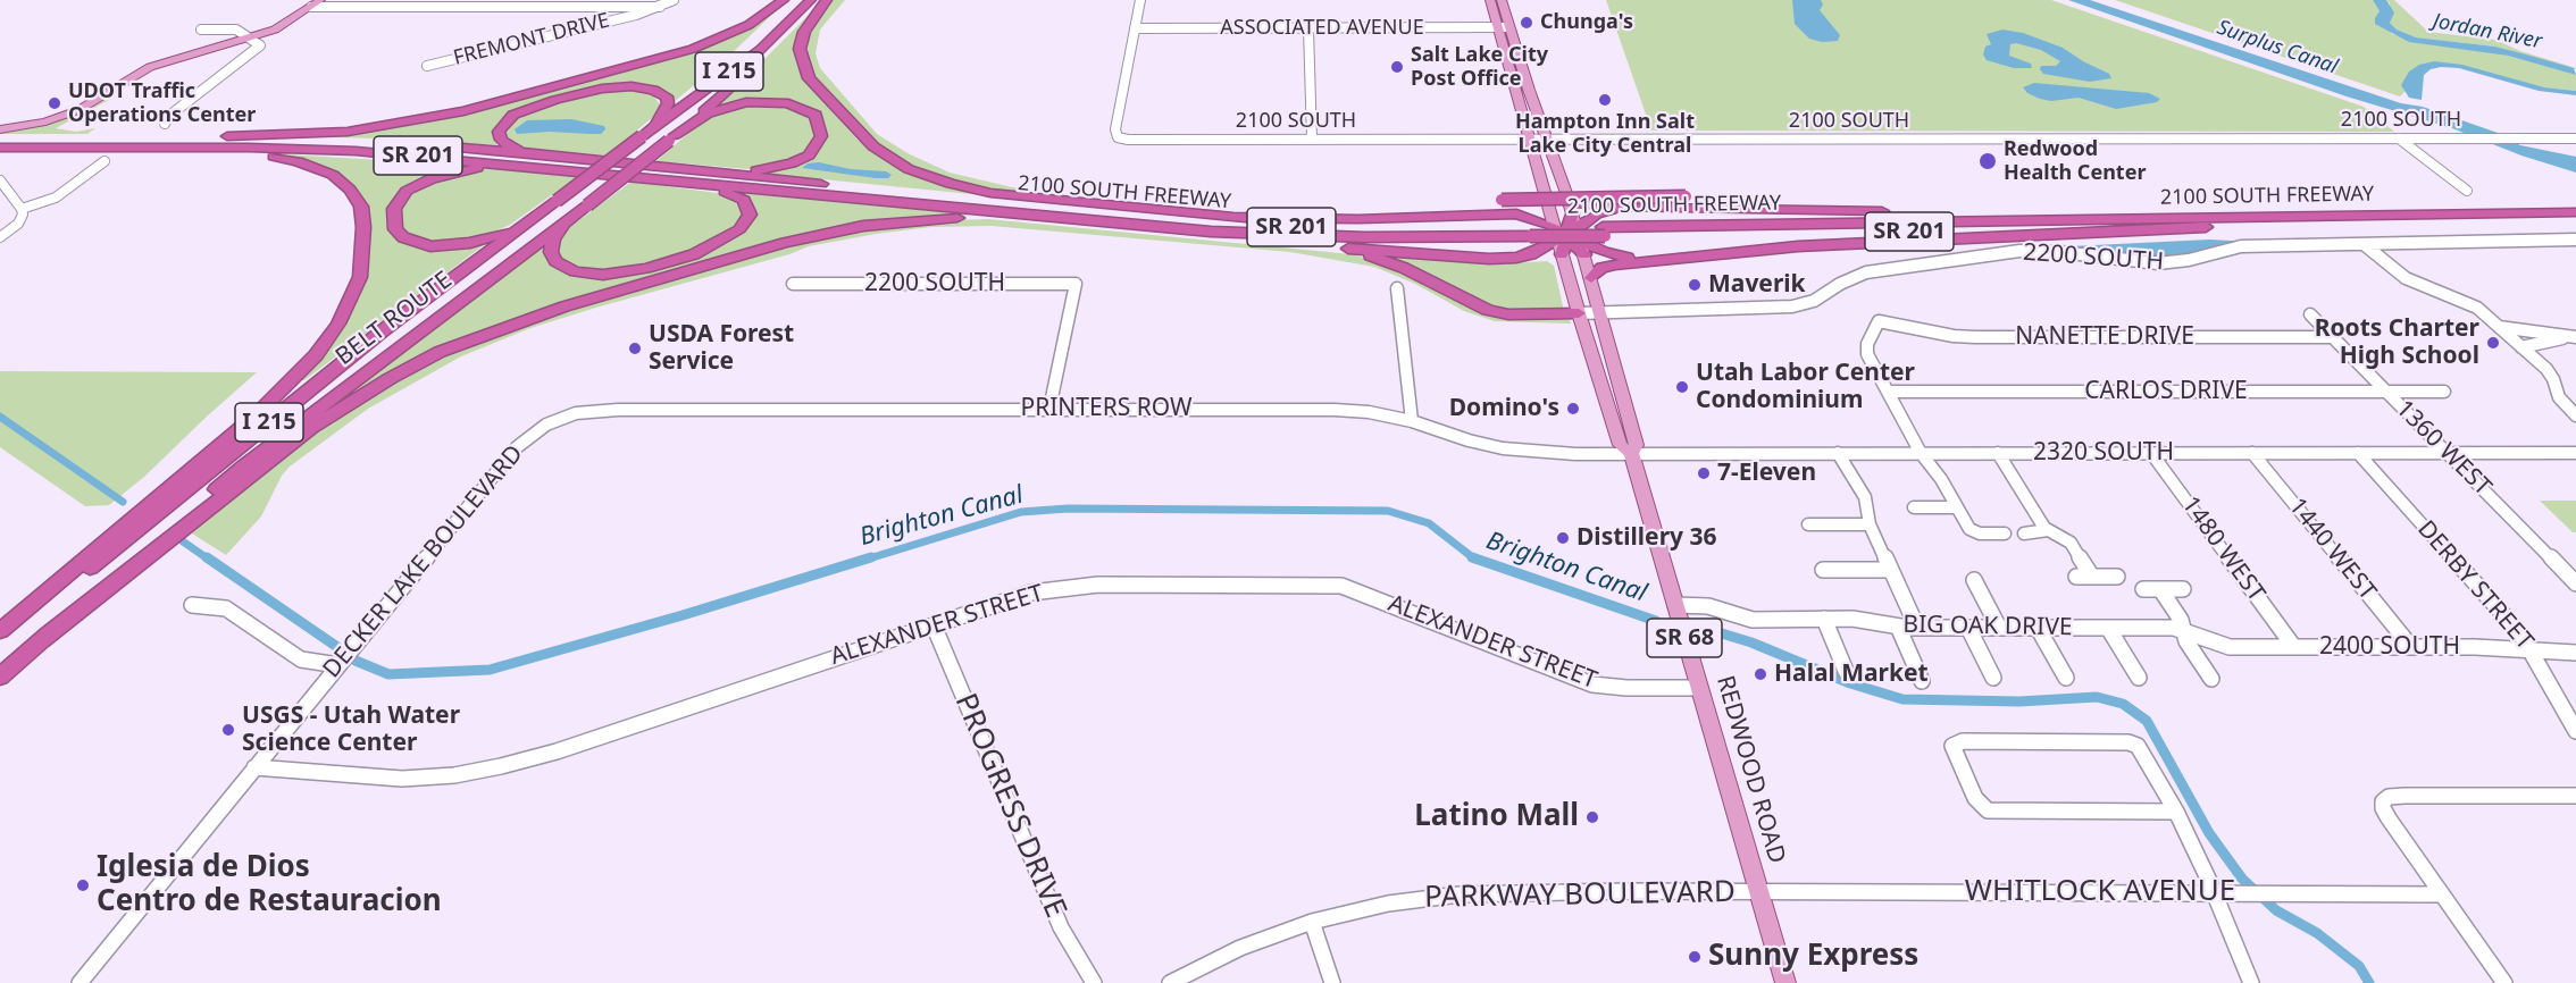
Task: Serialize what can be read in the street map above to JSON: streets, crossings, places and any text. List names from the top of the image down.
{
  "streets": {
    "highway": [
      "I 215",
      "SR 201",
      "2100 SOUTH FREEWAY",
      "BELT ROUTE"
    ],
    "main road": ["SR 68", "REDWOOD ROAD"],
    "street": [
      "ASSOCIATED AVENUE",
      "FREMONT DRIVE",
      "2100 SOUTH",
      "2200 SOUTH",
      "NANETTE DRIVE",
      "CARLOS DRIVE",
      "PRINTERS ROW",
      "1360 WEST",
      "2320 SOUTH",
      "1480 WEST",
      "1440 WEST",
      "DECKER LAKE BOULEVARD",
      "DERBY STREET",
      "ALEXANDER STREET",
      "BIG OAK DRIVE",
      "2400 SOUTH",
      "PROGRESS DRIVE",
      "WHITLOCK AVENUE",
      "PARKWAY BOULEVARD"
    ]
  },
  "crossings": [
    ["ASSOCIATED AVENUE", "2100 SOUTH"],
    ["ASSOCIATED AVENUE", "REDWOOD ROAD"],
    ["2100 SOUTH", "REDWOOD ROAD"],
    ["2200 SOUTH", "PRINTERS ROW"],
    ["2200 SOUTH", "REDWOOD ROAD"],
    ["NANETTE DRIVE", "CARLOS DRIVE"],
    ["NANETTE DRIVE", "1360 WEST"],
    ["CARLOS DRIVE", "1360 WEST"],
    ["PRINTERS ROW", "2320 SOUTH"],
    ["PRINTERS ROW", "DECKER LAKE BOULEVARD"],
    ["PRINTERS ROW", "REDWOOD ROAD"],
    ["1360 WEST", "2320 SOUTH"],
    ["2320 SOUTH", "1480 WEST"],
    ["2320 SOUTH", "1440 WEST"],
    ["2320 SOUTH", "DERBY STREET"],
    ["2320 SOUTH", "REDWOOD ROAD"],
    ["1480 WEST", "2400 SOUTH"],
    ["1440 WEST", "2400 SOUTH"],
    ["DECKER LAKE BOULEVARD", "ALEXANDER STREET"],
    ["DERBY STREET", "2400 SOUTH"],
    ["ALEXANDER STREET", "REDWOOD ROAD"],
    ["ALEXANDER STREET", "PROGRESS DRIVE"],
    ["BIG OAK DRIVE", "2400 SOUTH"],
    ["BIG OAK DRIVE", "REDWOOD ROAD"],
    ["REDWOOD ROAD", "WHITLOCK AVENUE"],
    ["REDWOOD ROAD", "PARKWAY BOULEVARD"],
    ["WHITLOCK AVENUE", "PARKWAY BOULEVARD"]
  ],
  "water": ["Jordan River", "Surplus Canal", "Brighton Canal"],
  "places": [
    "Chunga's",
    "Salt Lake City Post Office",
    "Hampton Inn Salt Lake City Central",
    "UDOT Traffic Operations Center",
    "Redwood Health Center",
    "Maverik",
    "Roots Charter High School",
    "USDA Forest Service",
    "Utah Labor Center Condominium",
    "Domino's",
    "7-Eleven",
    "Distillery 36",
    "Halal Market",
    "USGS - Utah Water Science Center",
    "Latino Mall",
    "Iglesia de Dios Centro de Restauracion",
    "Sunny Express"
  ]
}
